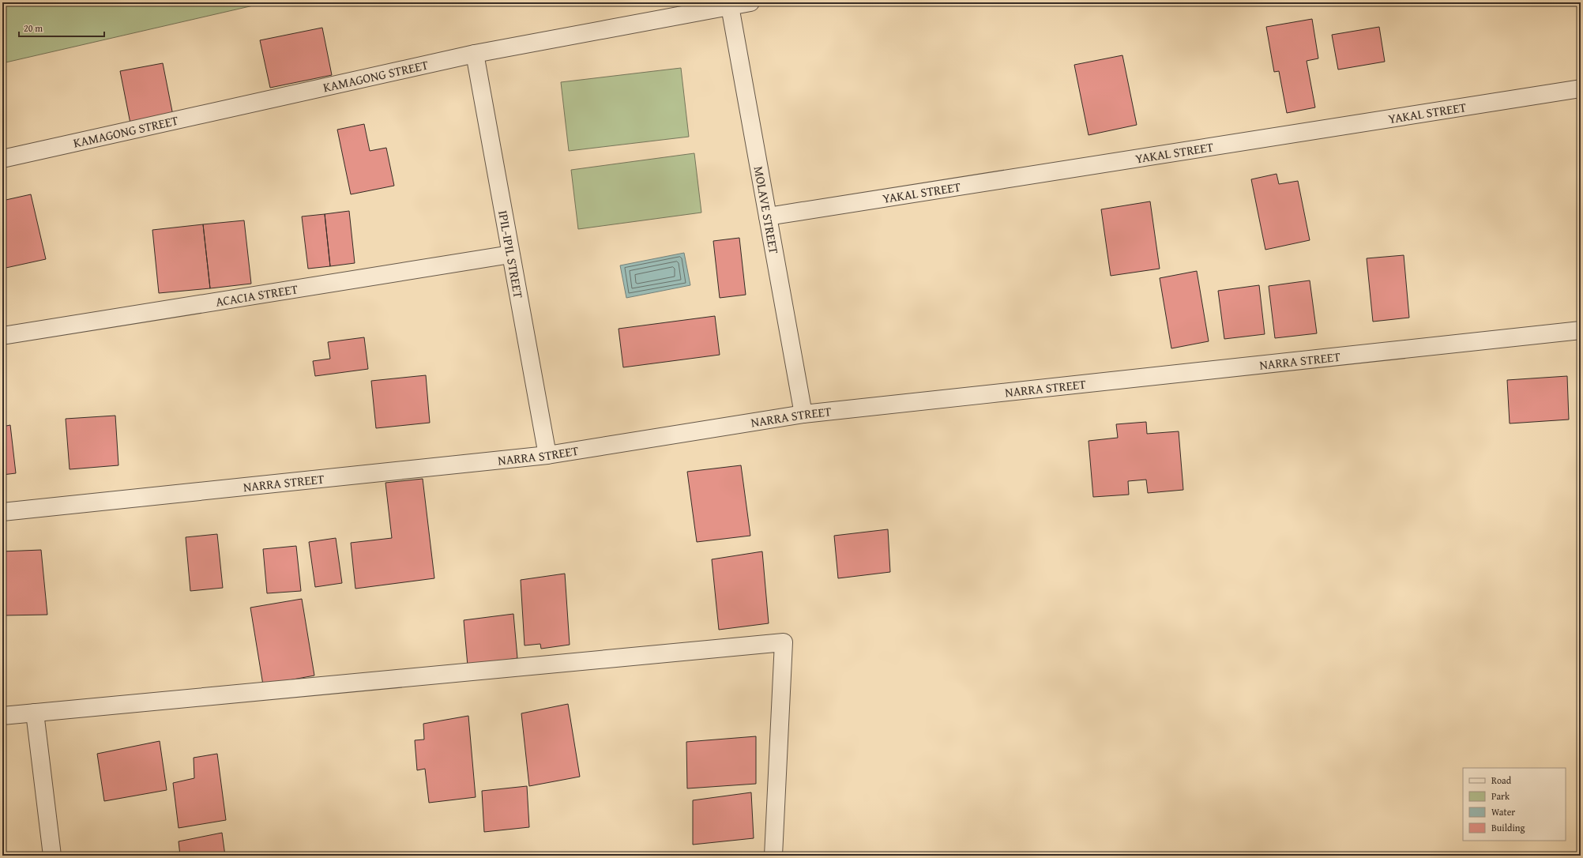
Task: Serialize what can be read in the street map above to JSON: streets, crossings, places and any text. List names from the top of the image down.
{
  "streets": {
    "street": [
      "KAMAGONG STREET",
      "YAKAL STREET",
      "MOLAVE STREET",
      "IPIL-IPIL STREET",
      "ACACIA STREET",
      "NARRA STREET"
    ]
  },
  "crossings": [
    ["KAMAGONG STREET", "MOLAVE STREET"],
    ["KAMAGONG STREET", "IPIL-IPIL STREET"],
    ["YAKAL STREET", "MOLAVE STREET"],
    ["MOLAVE STREET", "NARRA STREET"],
    ["IPIL-IPIL STREET", "ACACIA STREET"],
    ["IPIL-IPIL STREET", "NARRA STREET"]
  ],
  "legend": [
    "Road",
    "Park",
    "Water",
    "Building"
  ],
  "scale_bar": "20 m"
}
